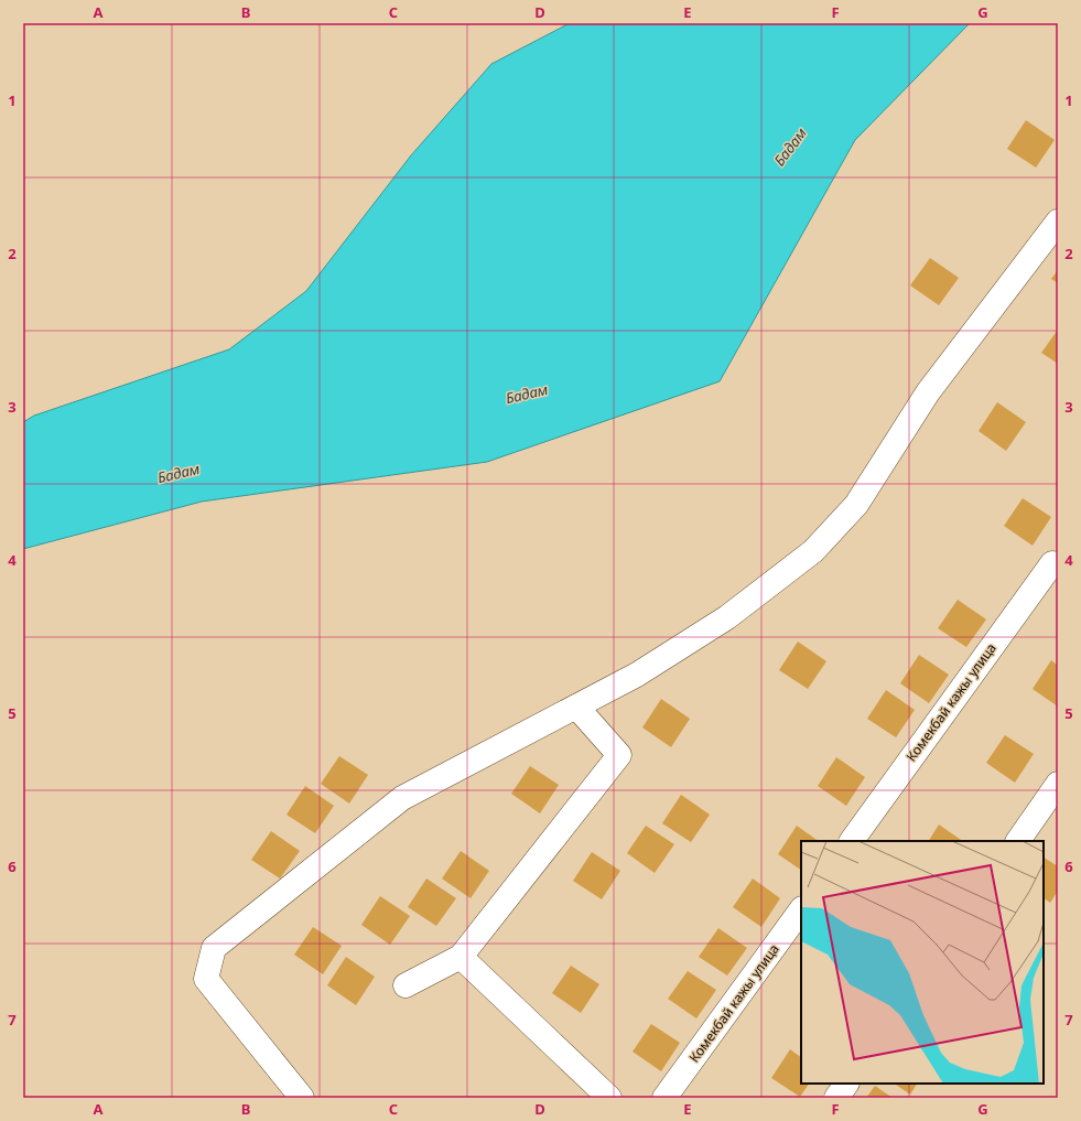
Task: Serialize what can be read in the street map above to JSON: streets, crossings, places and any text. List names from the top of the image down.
{
  "streets": {
    "street": ["Комекбай кажы улица"]
  },
  "water": ["Бадам"],
  "grid": {
    "columns": [
      "A",
      "B",
      "C",
      "D",
      "E",
      "F",
      "G"
    ],
    "rows": [
      "1",
      "2",
      "3",
      "4",
      "5",
      "6",
      "7"
    ]
  }
}
